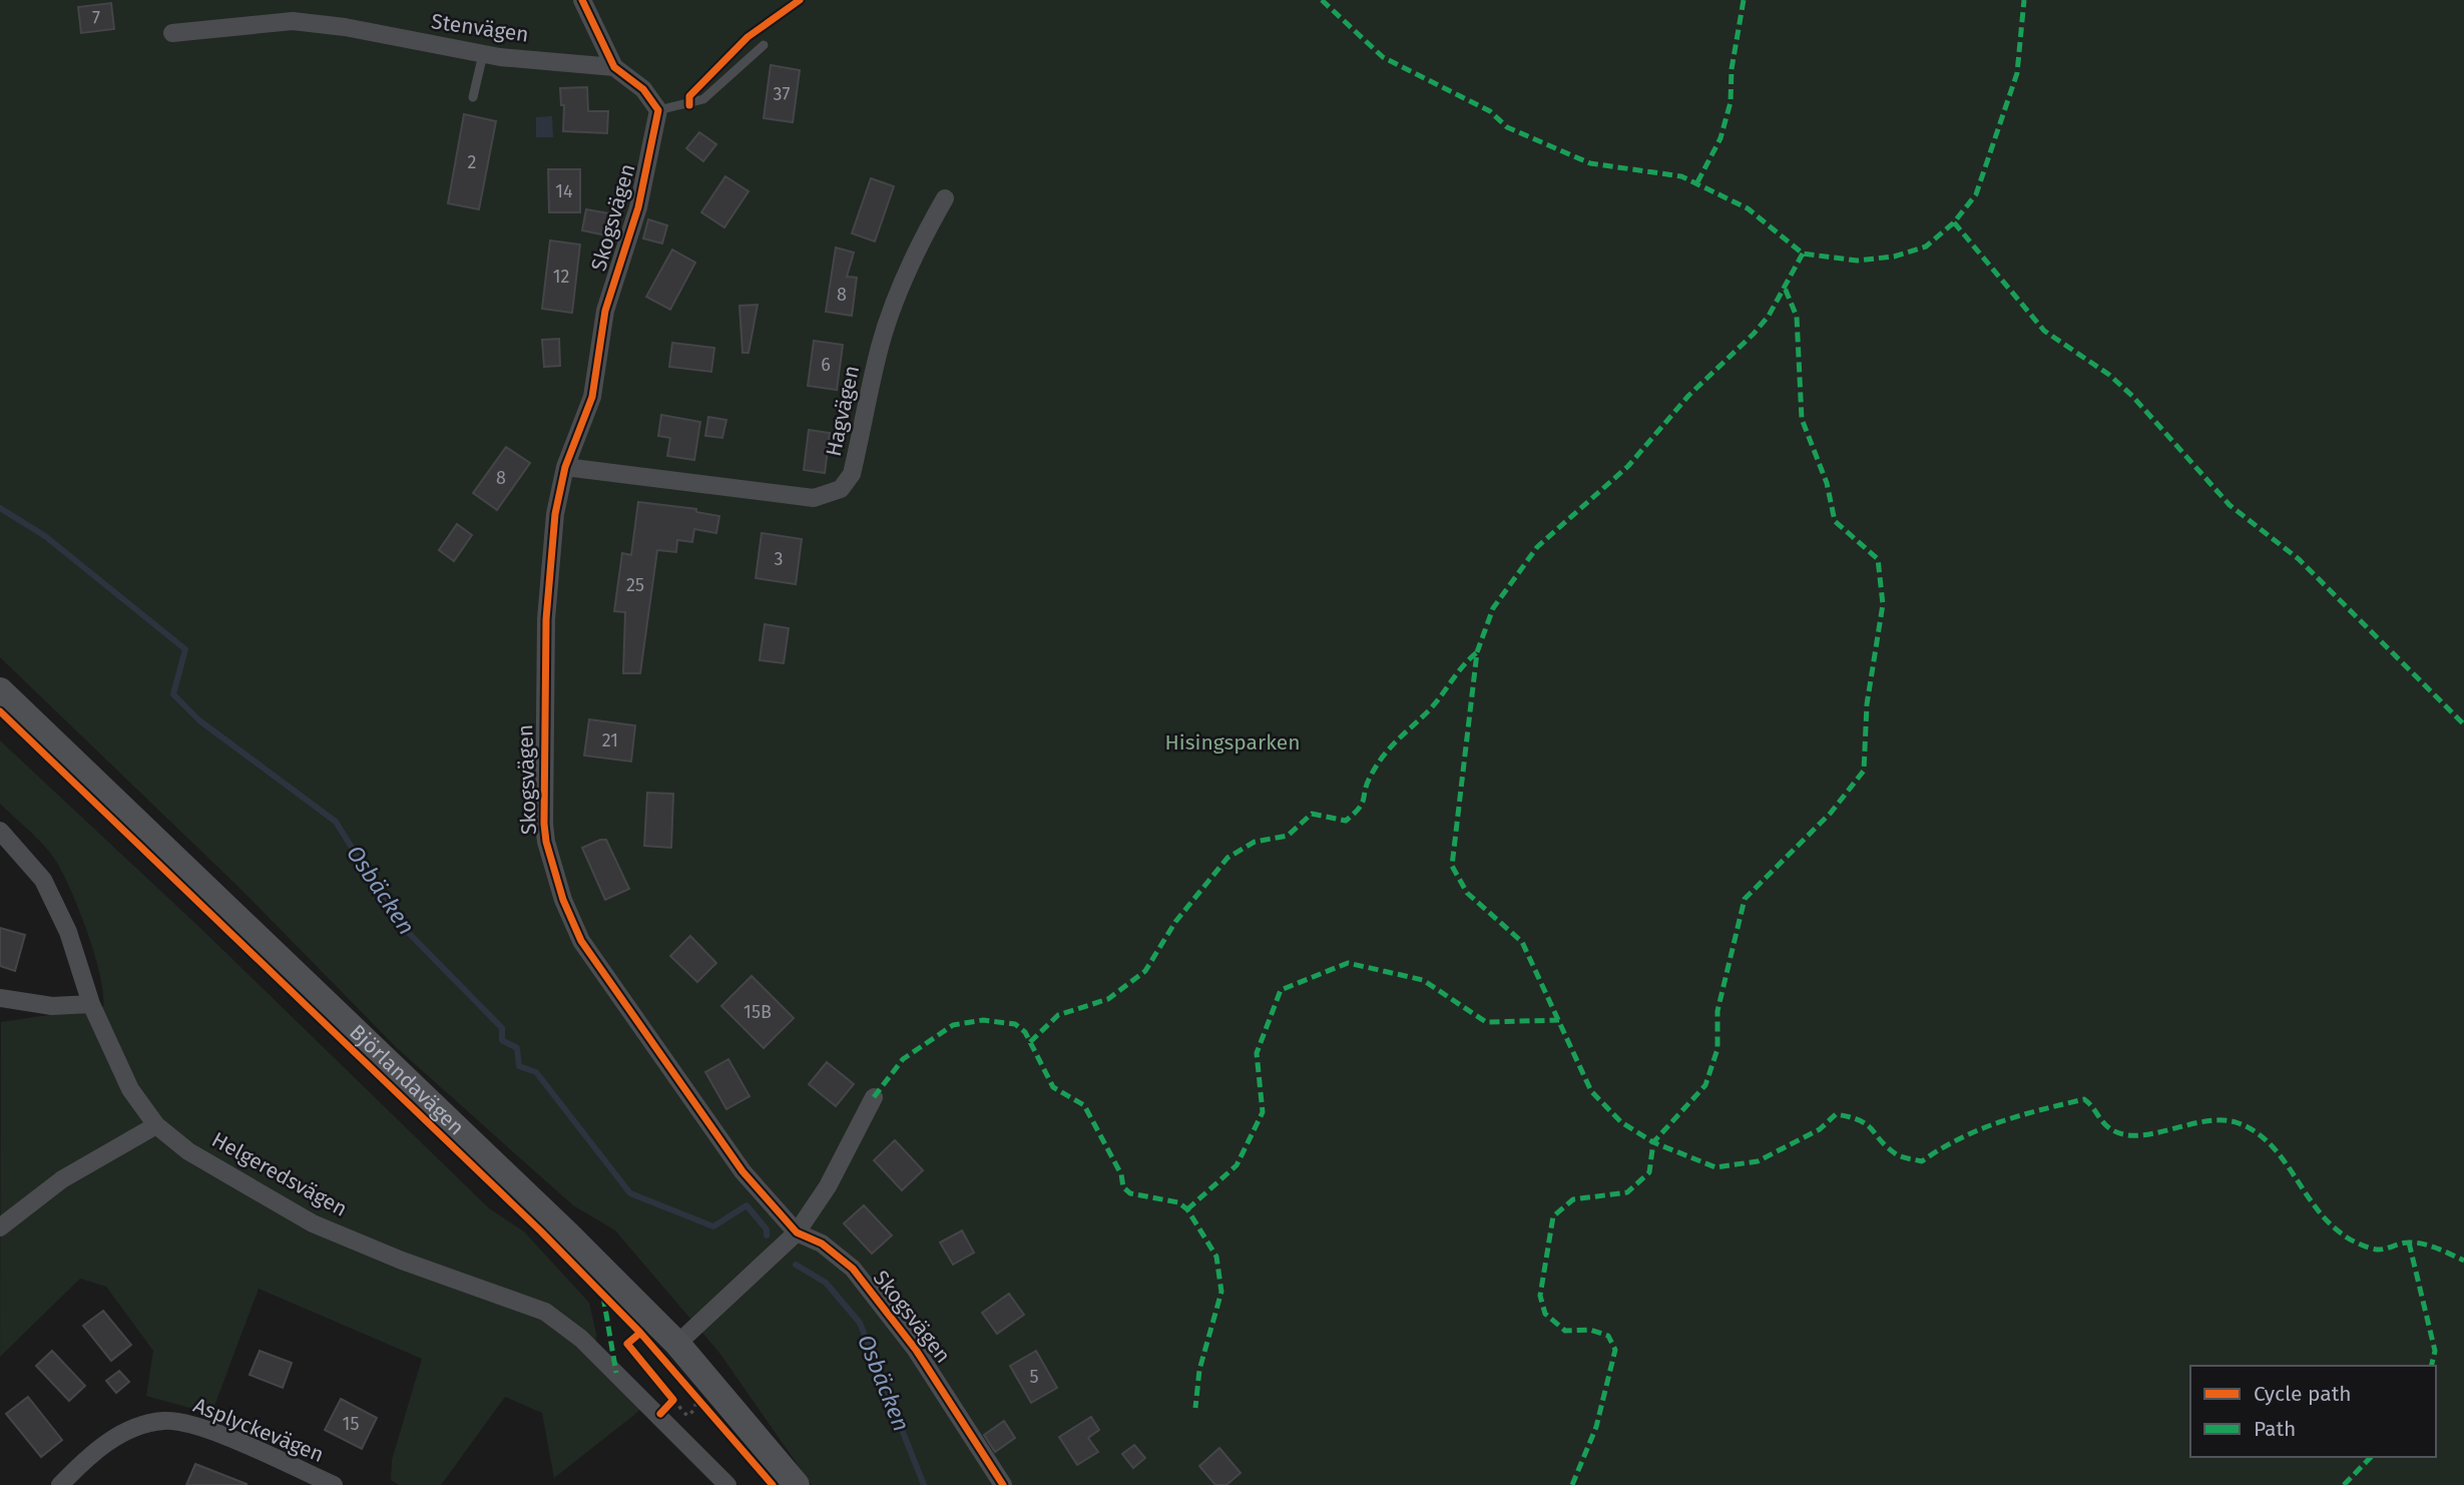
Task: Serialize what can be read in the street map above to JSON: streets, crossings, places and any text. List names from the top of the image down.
{
  "streets": {
    "street": [
      "Stenvägen",
      "Skogsvägen",
      "Hagvägen",
      "Björlandavägen",
      "Helgeredsvägen",
      "Asplyckevägen"
    ]
  },
  "crossings": [
    ["Skogsvägen", "Hagvägen"]
  ],
  "water": ["Osbäcken"],
  "parks": ["Hisingsparken"],
  "house_numbers": [
    "7",
    "37",
    "2",
    "14",
    "12",
    "8",
    "6",
    "8",
    "3",
    "25",
    "21",
    "15B",
    "5",
    "15"
  ],
  "legend": ["Cycle path", "Path"]
}
